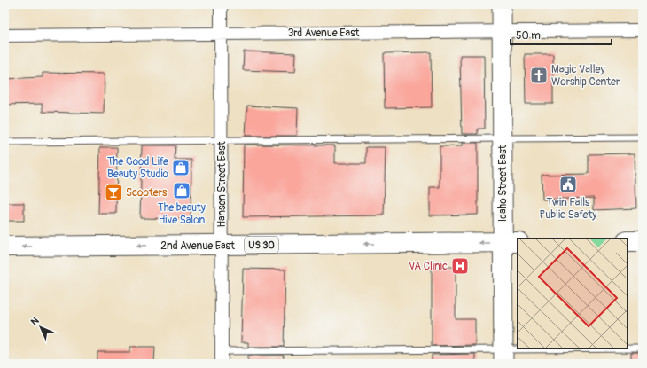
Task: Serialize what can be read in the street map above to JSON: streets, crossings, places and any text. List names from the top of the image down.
{
  "streets": {
    "main road": ["US 30", "2nd Avenue East"],
    "street": ["3rd Avenue East", "Idaho Street East", "Hansen Street East"]
  },
  "crossings": [
    ["3rd Avenue East", "Idaho Street East"],
    ["3rd Avenue East", "Hansen Street East"],
    ["Idaho Street East", "2nd Avenue East"],
    ["Hansen Street East", "2nd Avenue East"]
  ],
  "one_way": ["2nd Avenue East"],
  "places": {
    "church": ["Magic Valley Worship Center"],
    "shop": ["The Good Life Beauty Studio", "The beauty Hive Salon"],
    "public building": ["Twin Falls Public Safety"],
    "bar": ["Scooters"],
    "hospital": ["VA Clinic"]
  },
  "scale_bar": "50 m",
  "north": "top left"
}
